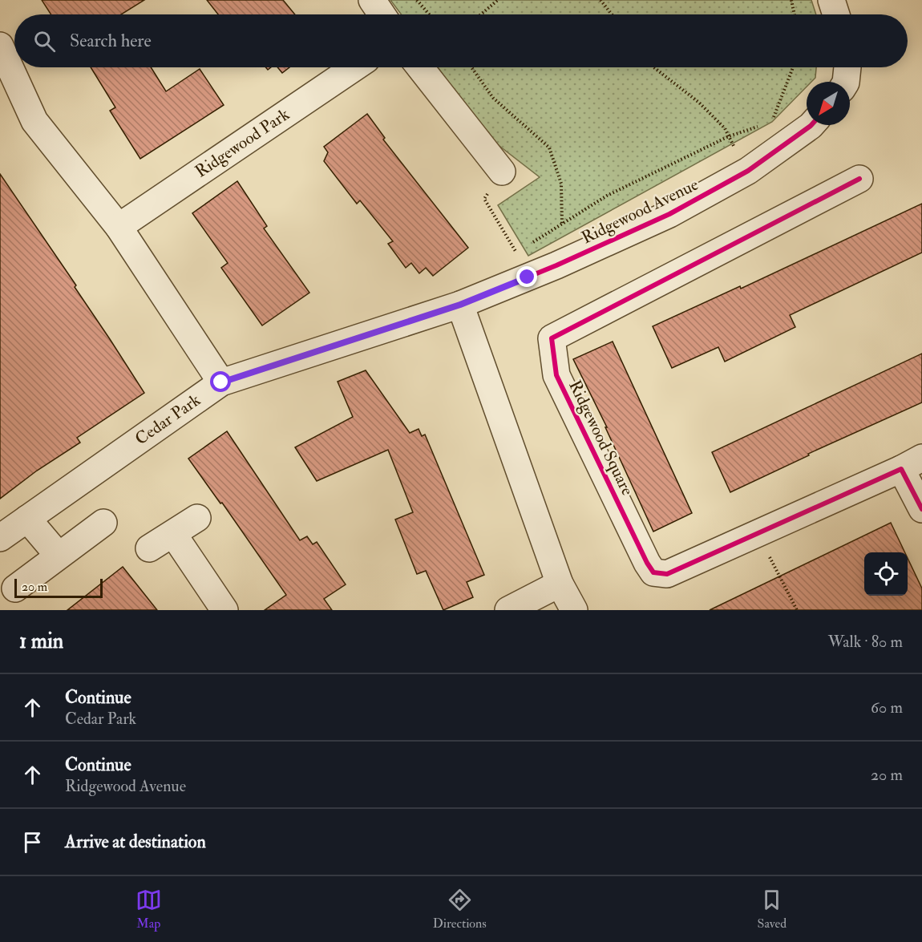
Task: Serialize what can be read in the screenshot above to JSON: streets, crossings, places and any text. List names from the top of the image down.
{
  "streets": {
    "street": [
      "Ridgewood Park",
      "Ridgewood Avenue",
      "Cedar Park",
      "Ridgewood Square"
    ]
  },
  "crossings": [
    ["Ridgewood Avenue", "Cedar Park"]
  ],
  "scale_bar": "20 m",
  "north": "bottom left",
  "page": {
    "search": "Search here",
    "scale": "20 m",
    "heading": ["1 min", "Walk · 80 m"],
    "list": [
      ["Continue", "Cedar Park", "60 m"],
      ["Continue", "Ridgewood Avenue", "20 m"],
      "Arrive at destination"
    ],
    "nav": ["Map", "Directions", "Saved"]
  }
}
